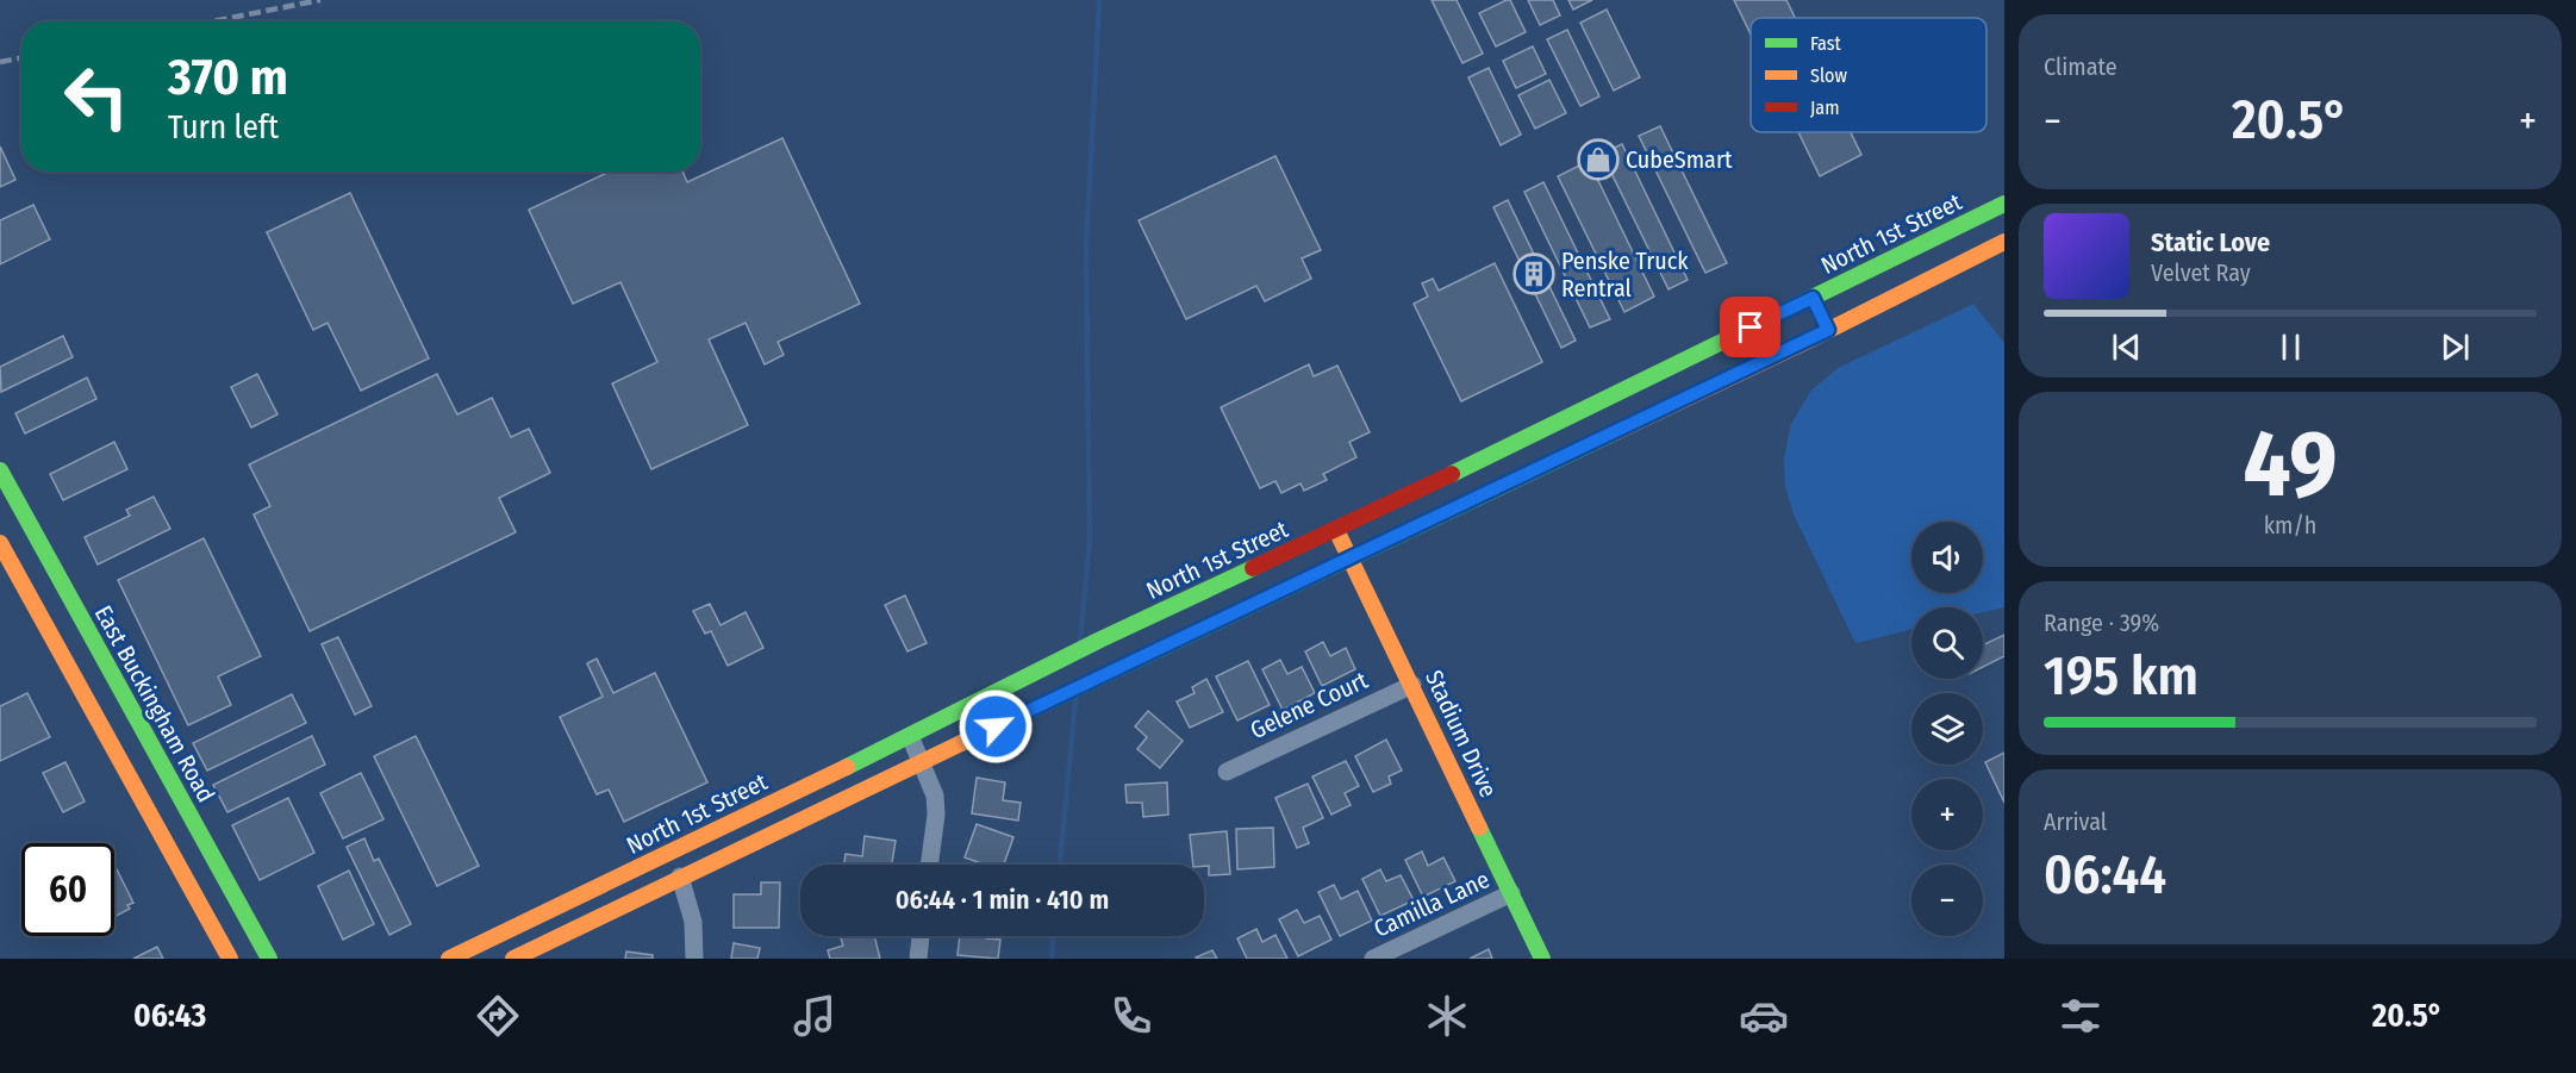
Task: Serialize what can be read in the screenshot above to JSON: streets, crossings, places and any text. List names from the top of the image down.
{
  "streets": {
    "main road": ["North 1st Street", "East Buckingham Road", "Stadium Drive"],
    "street": ["Gelene Court", "Camilla Lane"]
  },
  "crossings": [
    ["North 1st Street", "Stadium Drive"],
    ["Gelene Court", "Stadium Drive"],
    ["Stadium Drive", "Camilla Lane"]
  ],
  "places": {
    "shop": ["CubeSmart"],
    "building": ["Penske Truck Rentral"]
  },
  "legend": ["Fast", "Slow", "Jam"],
  "page": {
    "tile": [
      "Climate",
      ["49", "km/h"],
      ["Range · 39%", "195 km"],
      ["Arrival", "06:44"]
    ],
    "turn": ["370 m", "Turn left"],
    "heat": ["−", "20.5°", "+"],
    "song": ["Static Love", "Velvet Ray"],
    "map_buttons": ["+", "−"],
    "limit": "60",
    "trip": "06:44 · 1 min · 410 m",
    "tabs": ["06:43", "20.5°"]
  }
}
